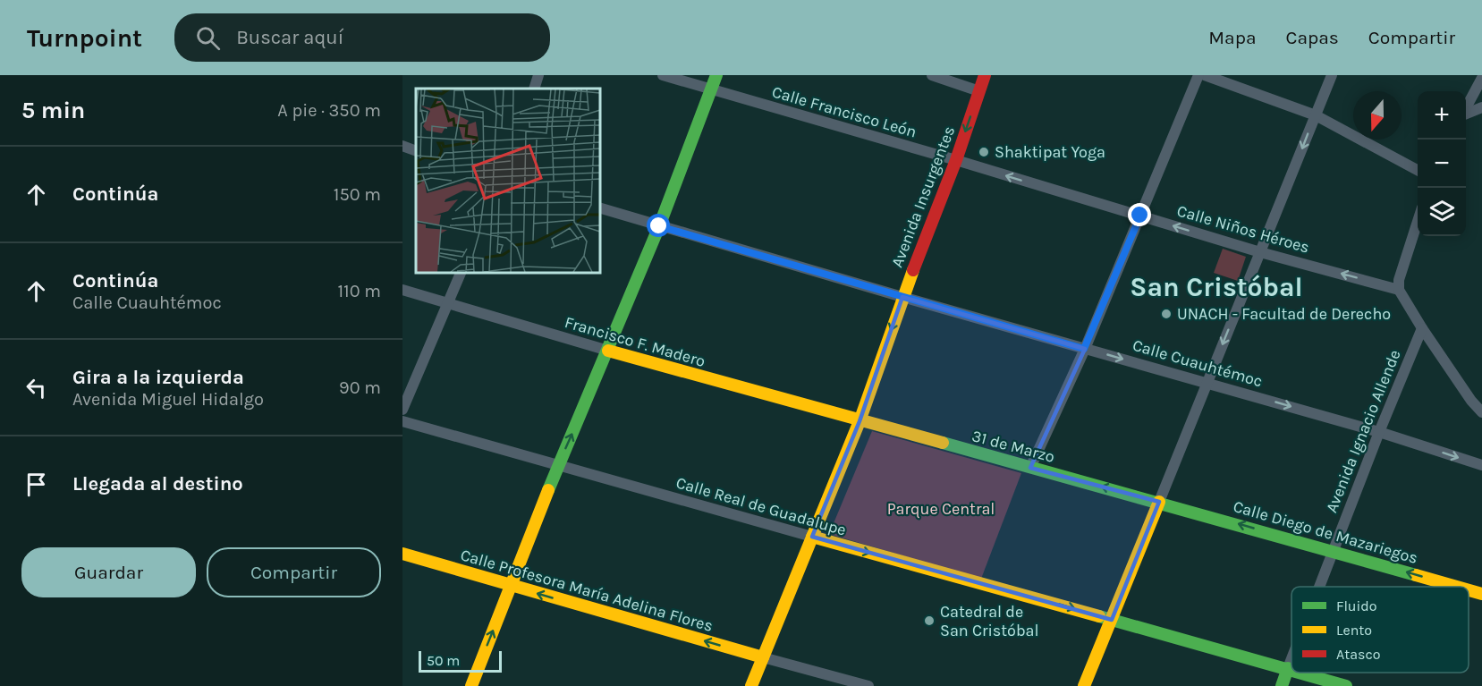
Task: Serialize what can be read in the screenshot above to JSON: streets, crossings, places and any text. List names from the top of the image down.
{
  "streets": {
    "street": [
      "Calle Francisco León",
      "Avenida Insurgentes",
      "Calle Niños Héroes",
      "Francisco F. Madero",
      "Calle Cuauhtémoc",
      "Avenida Ignacio Allende",
      "31 de Marzo",
      "Calle Real de Guadalupe",
      "Calle Diego de Mazariegos",
      "Calle Profesora María Adelina Flores"
    ]
  },
  "crossings": [
    ["Calle Francisco León", "Avenida Insurgentes"],
    ["Calle Francisco León", "Calle Niños Héroes"],
    ["Avenida Insurgentes", "Calle Niños Héroes"],
    ["Avenida Insurgentes", "Francisco F. Madero"],
    ["Avenida Insurgentes", "Calle Cuauhtémoc"],
    ["Avenida Insurgentes", "31 de Marzo"],
    ["Avenida Insurgentes", "Calle Real de Guadalupe"],
    ["Avenida Insurgentes", "Calle Profesora María Adelina Flores"],
    ["Francisco F. Madero", "31 de Marzo"],
    ["Calle Cuauhtémoc", "Avenida Ignacio Allende"],
    ["Avenida Ignacio Allende", "Calle Real de Guadalupe"],
    ["Avenida Ignacio Allende", "Calle Diego de Mazariegos"],
    ["31 de Marzo", "Calle Diego de Mazariegos"]
  ],
  "one_way": [
    "Calle Niños Héroes",
    "Calle Cuauhtémoc",
    "31 de Marzo",
    "Calle Diego de Mazariegos",
    "Calle Profesora María Adelina Flores"
  ],
  "districts": ["San Cristóbal"],
  "parks": ["Parque Central"],
  "places": ["Shaktipat Yoga", "UNACH - Facultad de Derecho", "Catedral de San Cristóbal"],
  "legend": ["Fluido", "Lento", "Atasco"],
  "scale_bar": "50 m",
  "north": "bottom",
  "page": {
    "header": "Turnpoint",
    "search": "Buscar aquí",
    "nav": ["Mapa", "Capas", "Compartir"],
    "heading": ["5 min", "A pie · 350 m"],
    "map_buttons": ["+", "−"],
    "list": [
      ["Continúa", "150 m"],
      ["Continúa", "Calle Cuauhtémoc", "110 m"],
      ["Gira a la izquierda", "Avenida Miguel Hidalgo", "90 m"],
      "Llegada al destino"
    ],
    "buttons": ["Guardar", "Compartir"],
    "scale": "50 m"
  }
}
